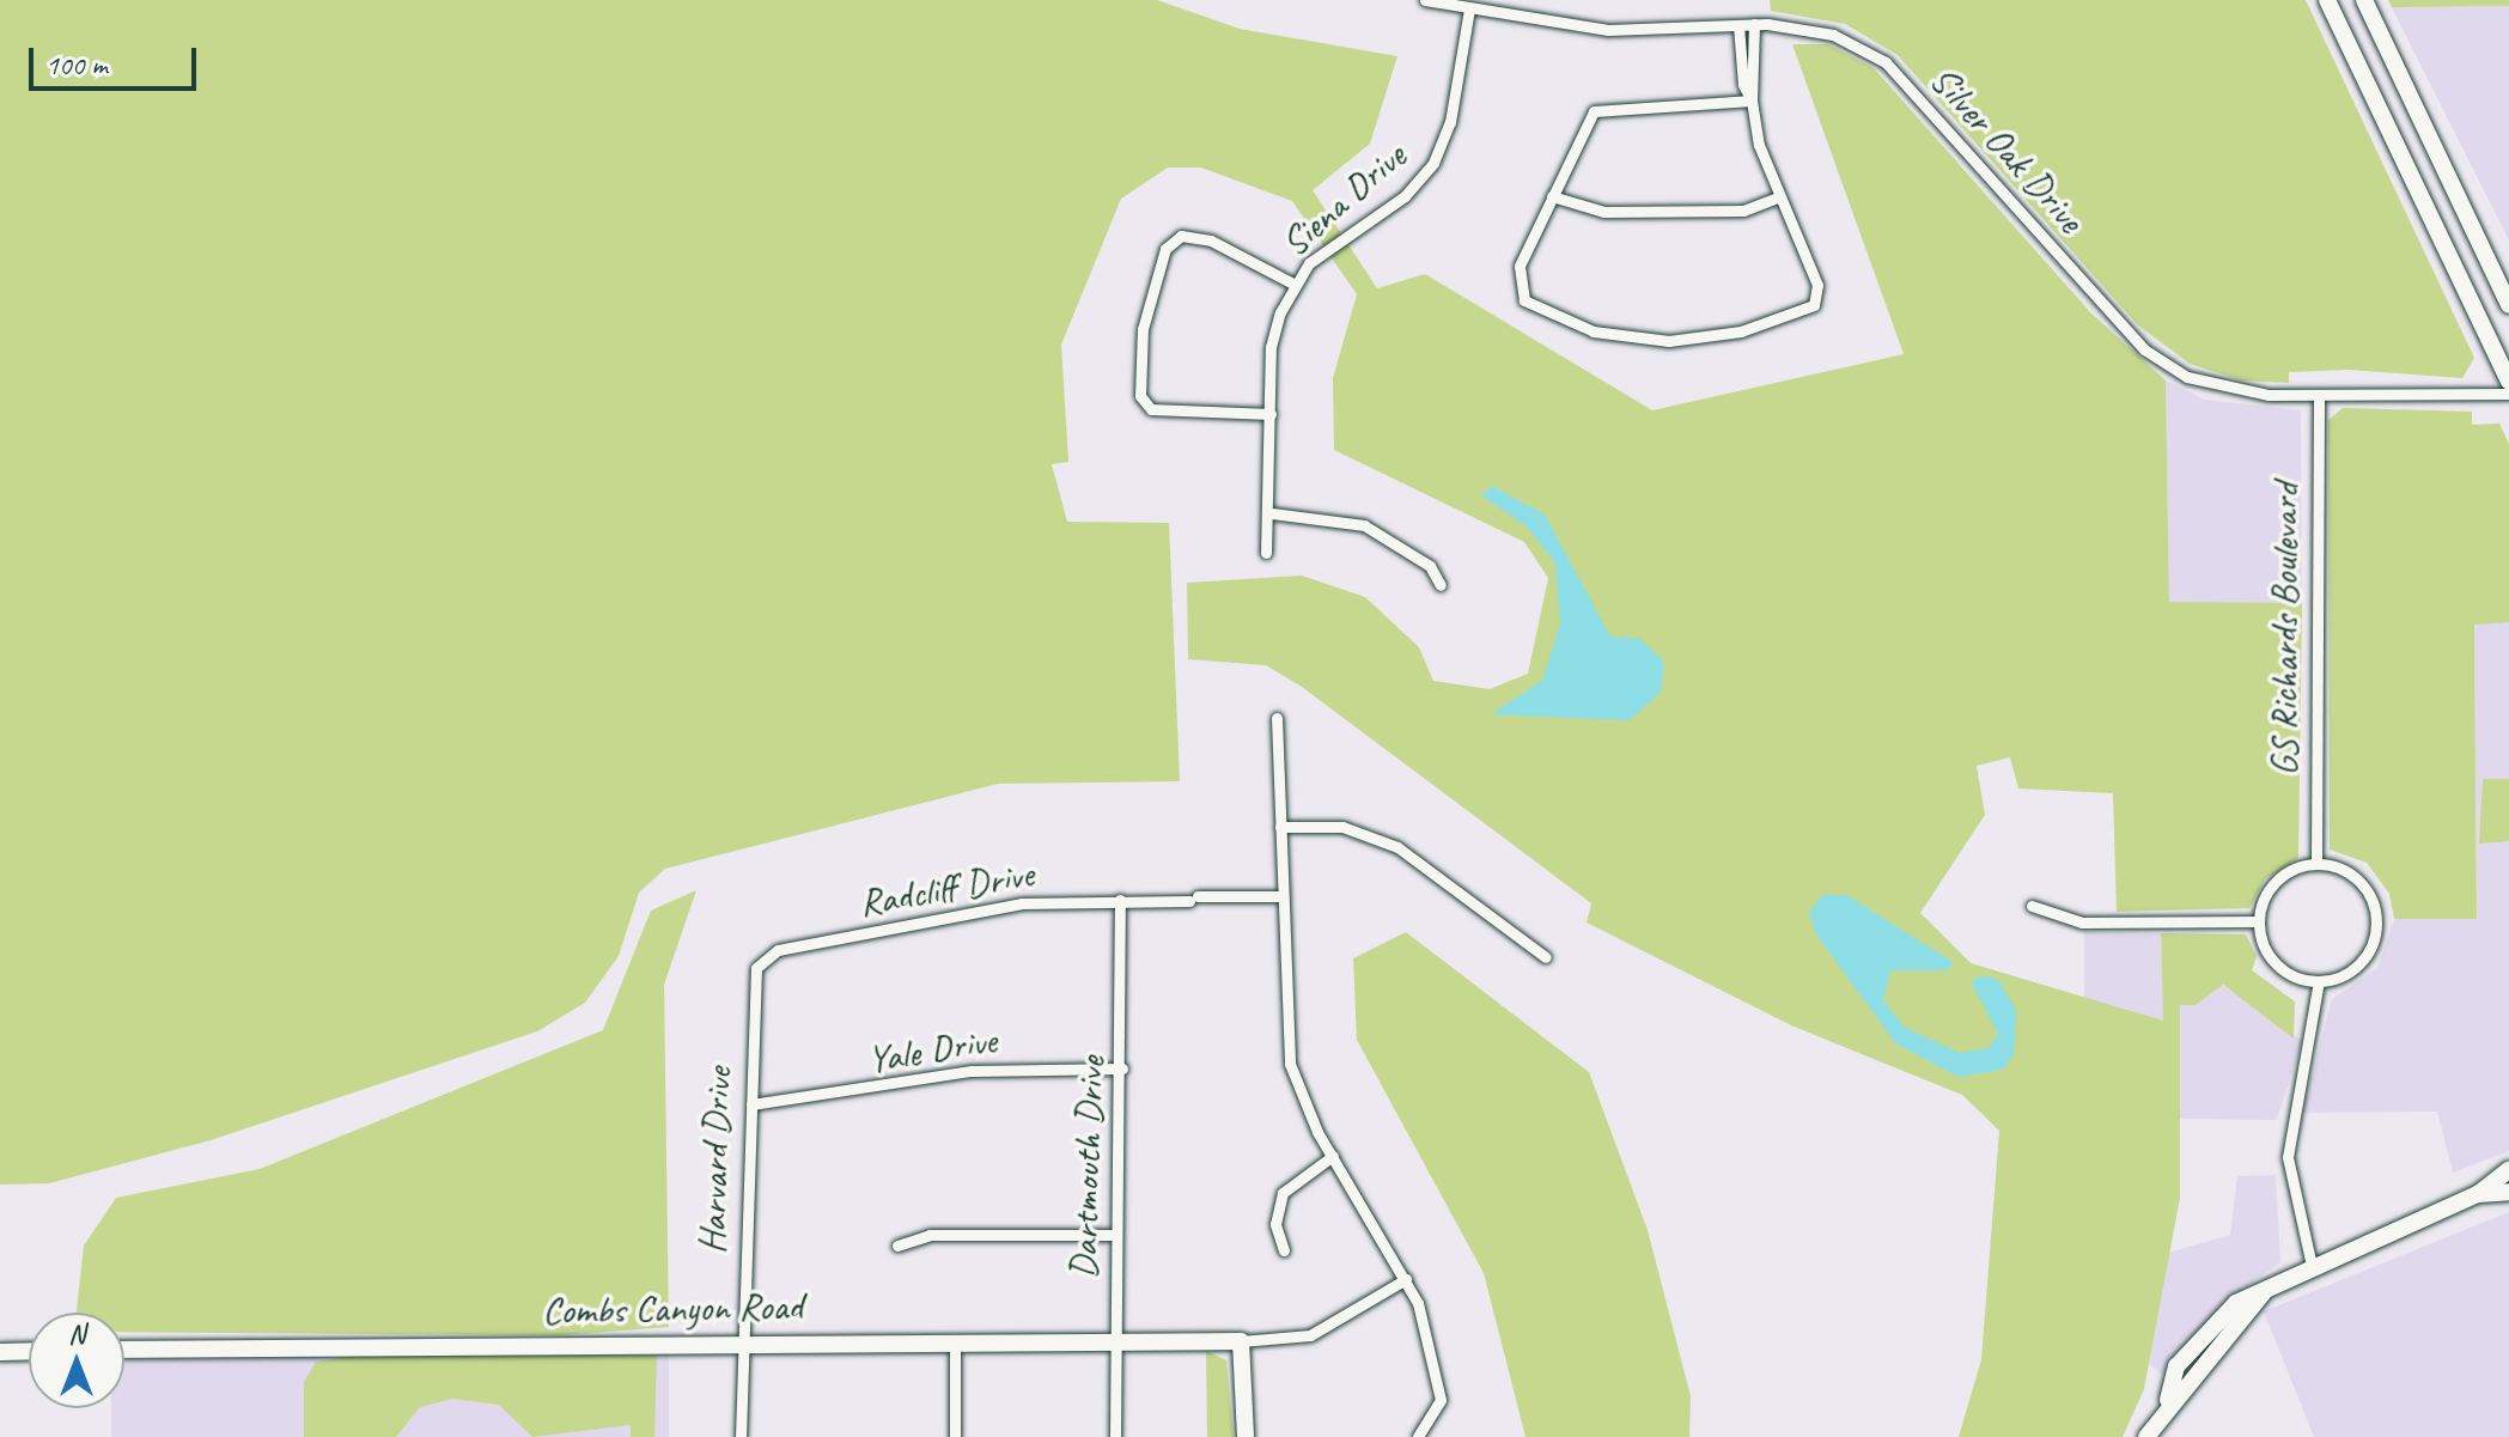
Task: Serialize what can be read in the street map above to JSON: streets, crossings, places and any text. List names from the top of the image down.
{
  "streets": {
    "street": [
      "Silver Oak Drive",
      "Siena Drive",
      "GS Richards Boulevard",
      "Radcliff Drive",
      "Yale Drive",
      "Harvard Drive",
      "Dartmouth Drive",
      "Combs Canyon Road"
    ]
  },
  "crossings": [
    ["Silver Oak Drive", "Siena Drive"],
    ["Silver Oak Drive", "GS Richards Boulevard"],
    ["Radcliff Drive", "Harvard Drive"],
    ["Radcliff Drive", "Dartmouth Drive"],
    ["Yale Drive", "Harvard Drive"],
    ["Yale Drive", "Dartmouth Drive"],
    ["Harvard Drive", "Combs Canyon Road"],
    ["Dartmouth Drive", "Combs Canyon Road"]
  ],
  "scale_bar": "100 m",
  "north": "top"
}
